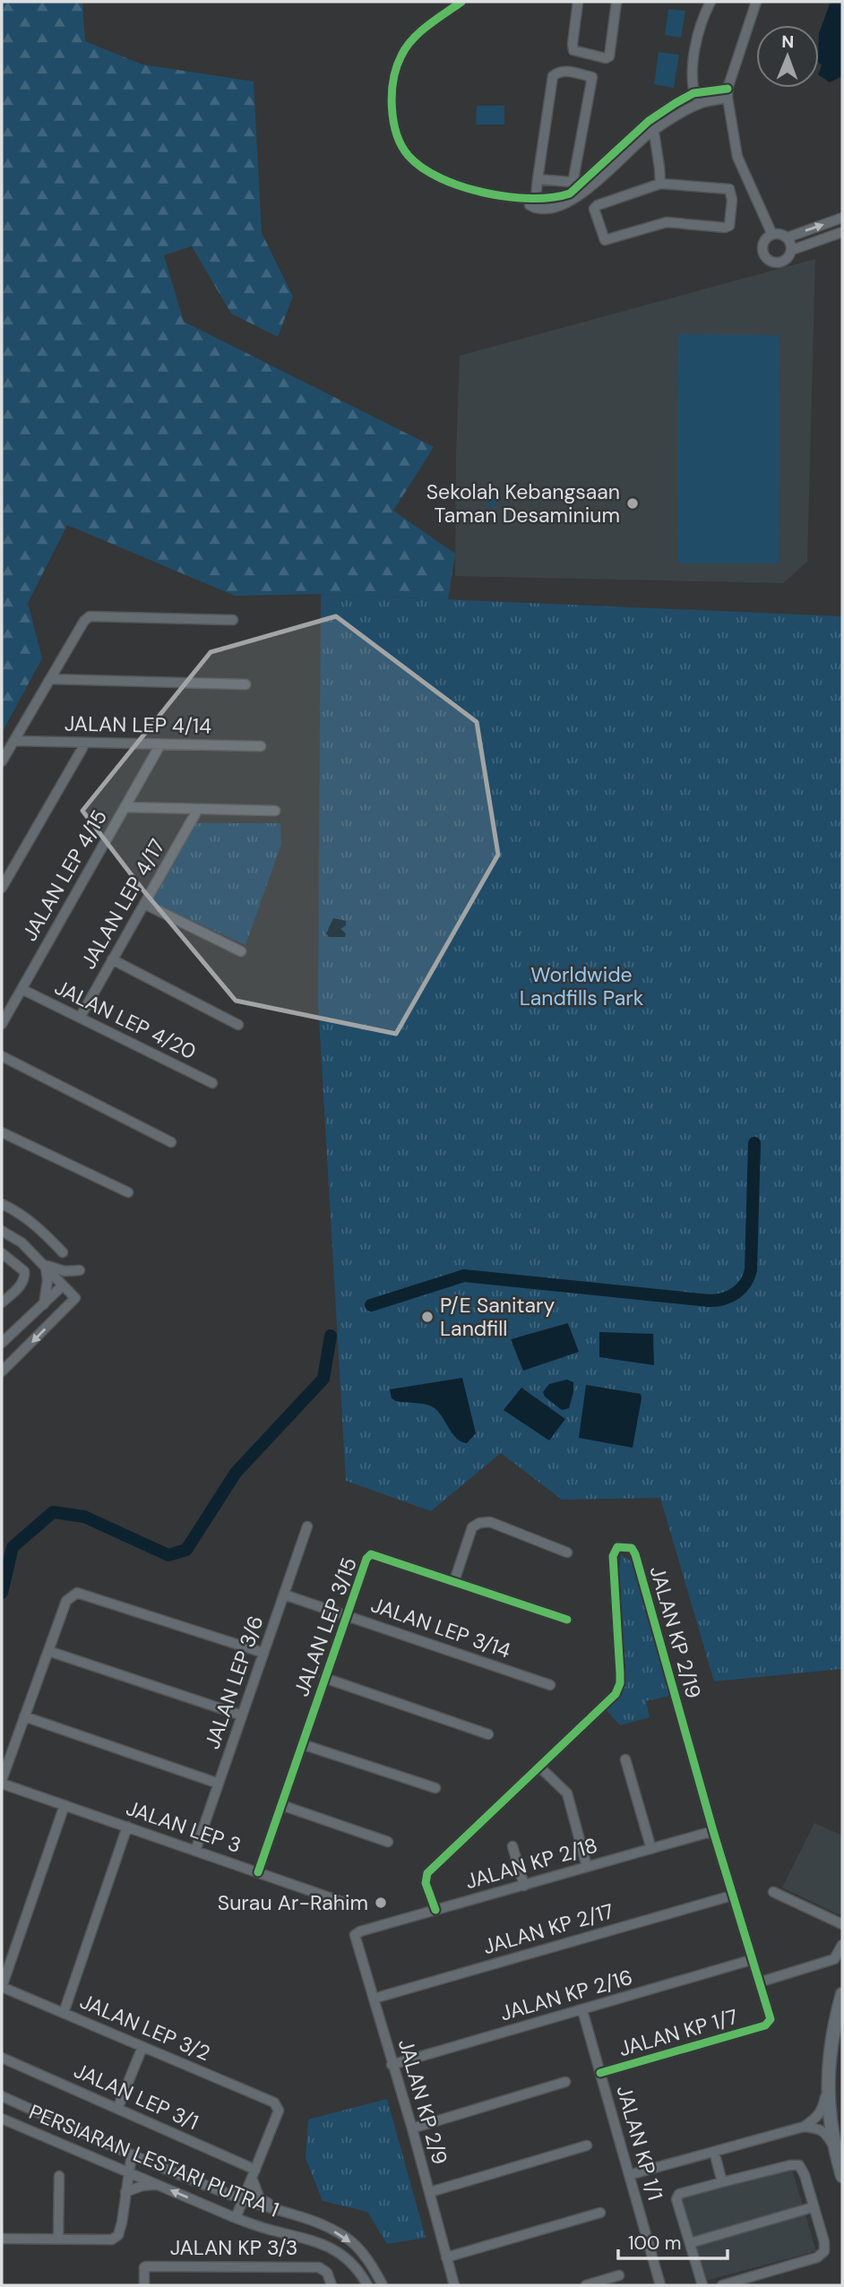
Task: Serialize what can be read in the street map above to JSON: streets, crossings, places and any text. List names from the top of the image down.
{
  "streets": {
    "street": [
      "JALAN LEP 4/14",
      "JALAN LEP 4/15",
      "JALAN LEP 4/17",
      "JALAN LEP 4/20",
      "JALAN LEP 3/15",
      "JALAN LEP 3/14",
      "JALAN KP 2/19",
      "JALAN LEP 3/6",
      "JALAN LEP 3",
      "JALAN KP 2/18",
      "JALAN KP 2/17",
      "JALAN KP 2/16",
      "JALAN LEP 3/2",
      "JALAN KP 1/7",
      "JALAN LEP 3/1",
      "JALAN KP 2/9",
      "JALAN KP 1/1",
      "PERSIARAN LESTARI PUTRA 1",
      "JALAN KP 3/3"
    ]
  },
  "crossings": [
    ["JALAN LEP 4/14", "JALAN LEP 4/15"],
    ["JALAN LEP 4/15", "JALAN LEP 4/20"],
    ["JALAN LEP 4/17", "JALAN LEP 4/20"],
    ["JALAN LEP 3/15", "JALAN LEP 3/14"],
    ["JALAN LEP 3/15", "JALAN LEP 3"],
    ["JALAN LEP 3/14", "JALAN LEP 3/6"],
    ["JALAN KP 2/19", "JALAN KP 2/18"],
    ["JALAN KP 2/19", "JALAN KP 2/17"],
    ["JALAN KP 2/19", "JALAN KP 2/16"],
    ["JALAN KP 2/19", "JALAN KP 1/7"],
    ["JALAN LEP 3/6", "JALAN LEP 3"],
    ["JALAN KP 2/18", "JALAN KP 2/9"],
    ["JALAN KP 2/17", "JALAN KP 2/9"],
    ["JALAN KP 2/16", "JALAN KP 2/9"],
    ["JALAN KP 2/16", "JALAN KP 1/1"],
    ["JALAN LEP 3/2", "JALAN LEP 3/1"],
    ["JALAN KP 1/7", "JALAN KP 1/1"]
  ],
  "parks": ["Worldwide Landfills Park"],
  "places": ["Sekolah Kebangsaan Taman Desaminium", "P/E Sanitary Landfill", "Surau Ar-Rahim"],
  "scale_bar": "100 m",
  "north": "top"
}
